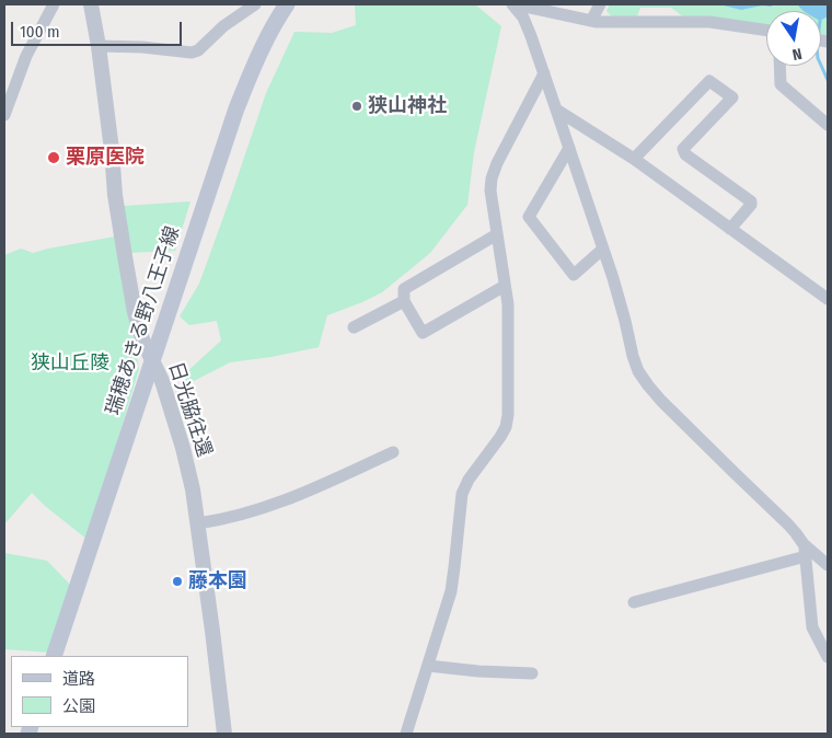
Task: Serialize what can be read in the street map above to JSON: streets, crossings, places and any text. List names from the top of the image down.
{
  "streets": {
    "main road": ["瑞穂あきる野八王子線"],
    "street": ["日光脇往還"]
  },
  "crossings": [
    ["瑞穂あきる野八王子線", "日光脇往還"]
  ],
  "parks": ["狭山丘陵"],
  "places": ["狭山神社", "栗原医院", "藤本園"],
  "legend": ["道路", "公園"],
  "scale_bar": "100 m",
  "north": "bottom"
}
